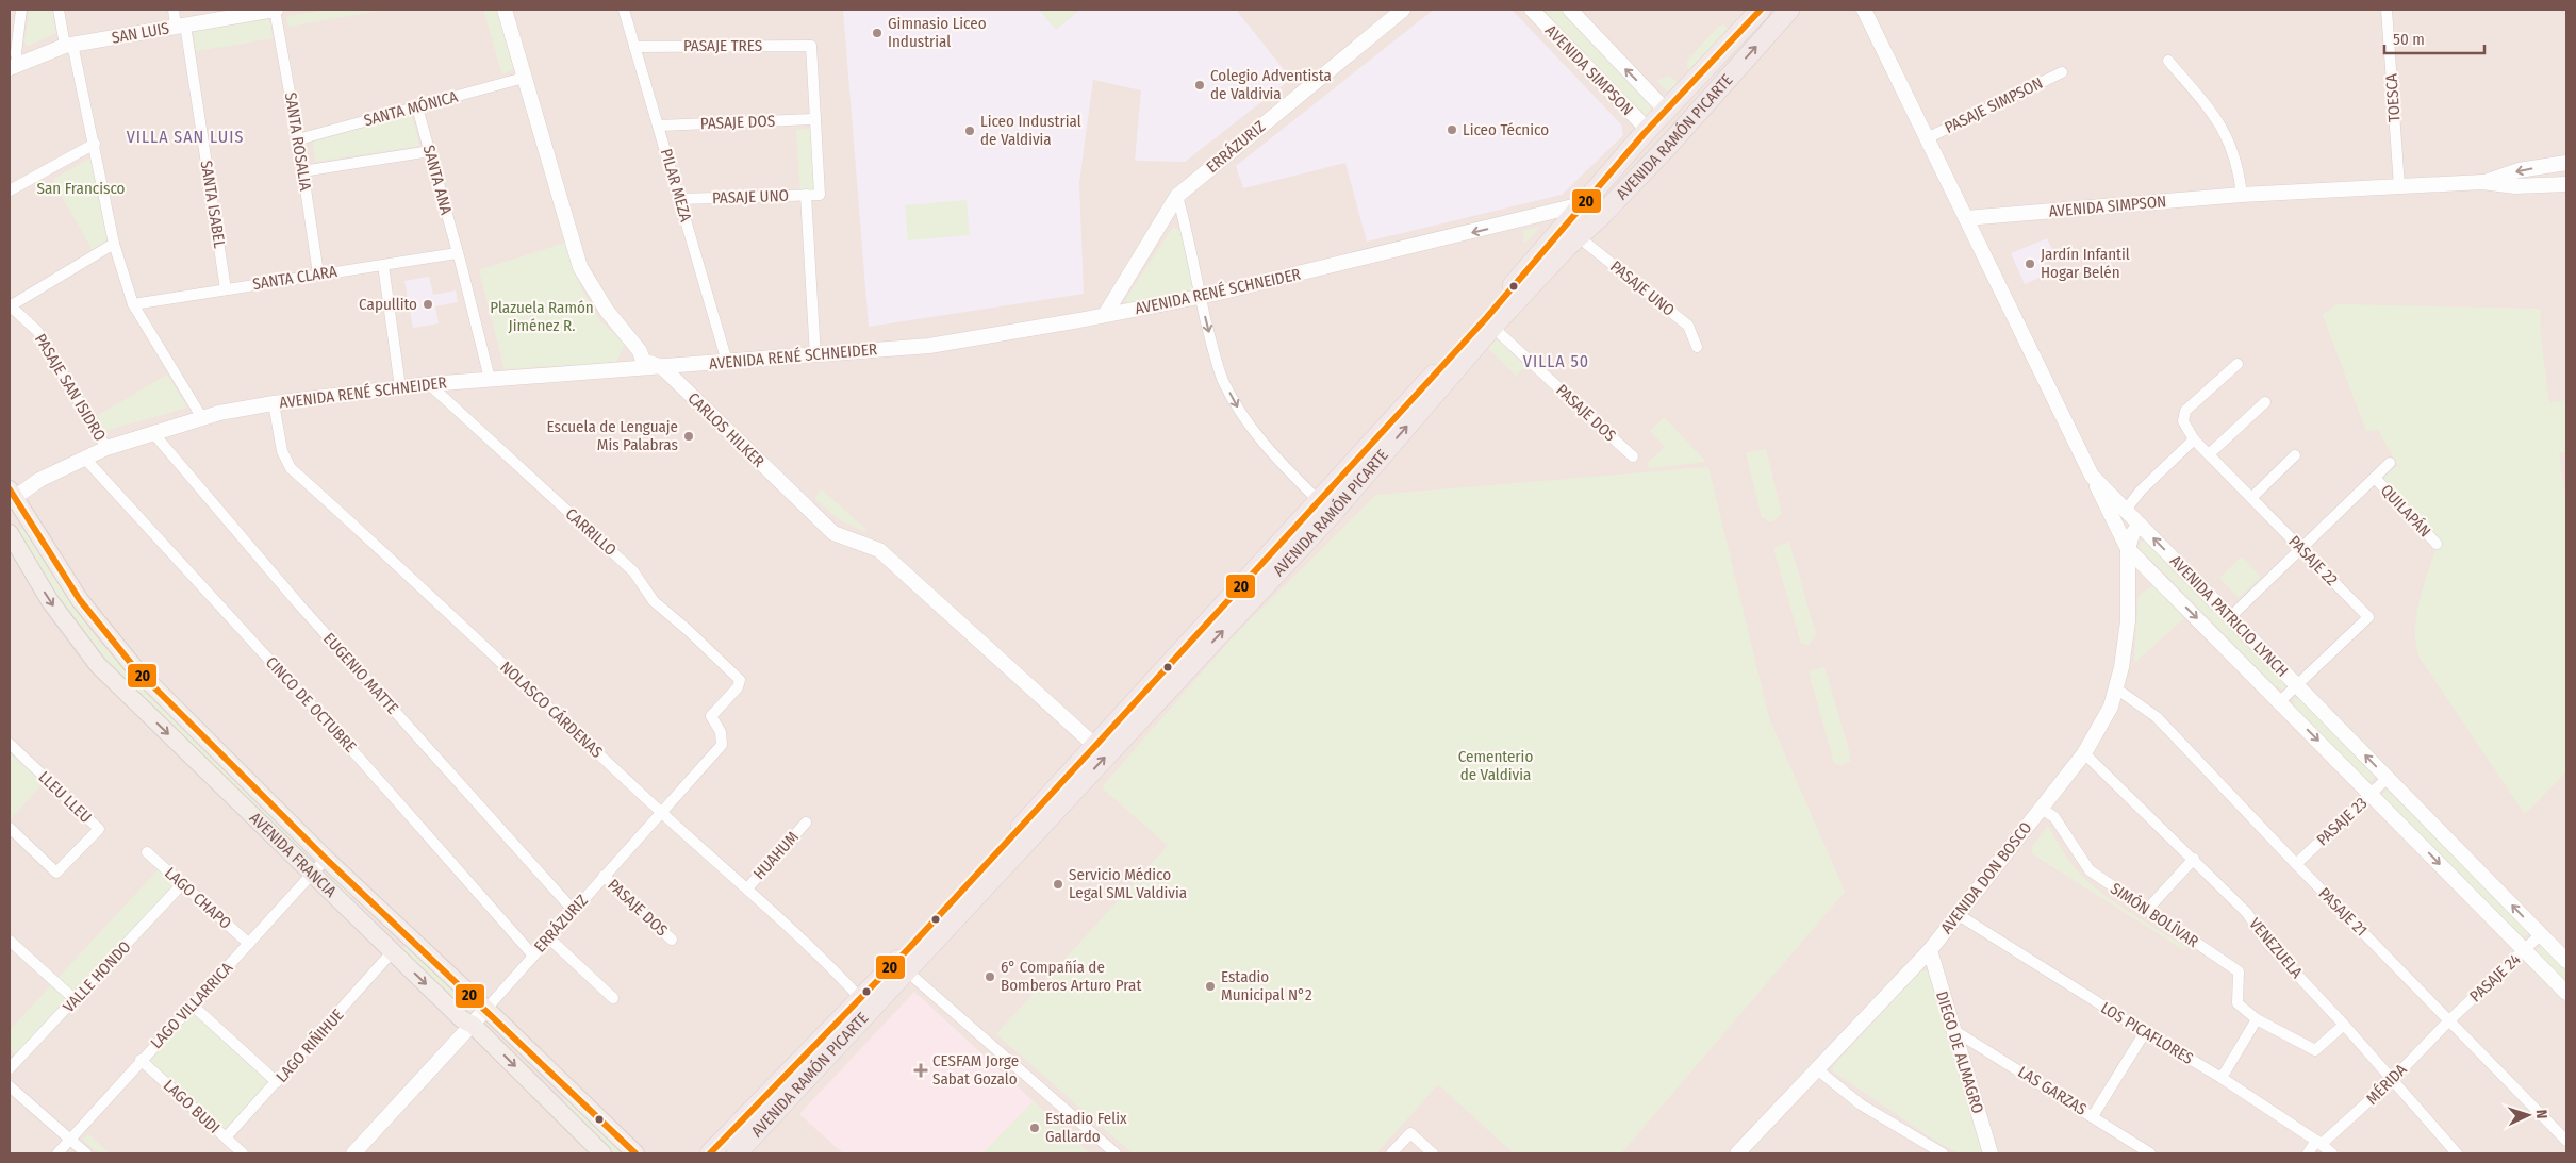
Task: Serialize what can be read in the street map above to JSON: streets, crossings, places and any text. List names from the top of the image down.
{
  "streets": {
    "highway": ["AVENIDA RAMÓN PICARTE"],
    "main road": [
      "SAN LUIS",
      "AVENIDA SIMPSON",
      "ERRÁZURIZ",
      "AVENIDA RENÉ SCHNEIDER",
      "CARLOS HILKER",
      "AVENIDA PATRICIO LYNCH",
      "AVENIDA FRANCIA",
      "AVENIDA DON BOSCO",
      "DIEGO DE ALMAGRO"
    ],
    "street": [
      "PASAJE TRES",
      "TOESCA",
      "PASAJE SIMPSON",
      "SANTA MÓNICA",
      "PASAJE DOS",
      "SANTA ROSALIA",
      "SANTA ANA",
      "PILAR MEZA",
      "PASAJE UNO",
      "SANTA ISABEL",
      "SANTA CLARA",
      "PASAJE SAN ISIDRO",
      "QUILAPÁN",
      "CARRILLO",
      "PASAJE 22",
      "EUGENIO MATTE",
      "CINCO DE OCTUBRE",
      "NOLASCO CÁRDENAS",
      "LLEU LLEU",
      "PASAJE 23",
      "HUAHUM",
      "LAGO CHAPO",
      "PASAJE 21",
      "SIMÓN BOLÍVAR",
      "VENEZUELA",
      "VALLE HONDO",
      "PASAJE 24",
      "LAGO VILLARRICA",
      "LOS PICAFLORES",
      "LAGO RIÑIHUE",
      "MÉRIDA",
      "LAS GARZAS",
      "LAGO BUDI"
    ]
  },
  "crossings": [
    ["SAN LUIS", "SANTA ROSALIA"],
    ["SAN LUIS", "SANTA ISABEL"],
    ["PASAJE TRES", "PASAJE DOS"],
    ["PASAJE TRES", "PILAR MEZA"],
    ["PASAJE TRES", "PASAJE UNO"],
    ["AVENIDA SIMPSON", "TOESCA"],
    ["AVENIDA SIMPSON", "AVENIDA RAMÓN PICARTE"],
    ["AVENIDA SIMPSON", "AVENIDA PATRICIO LYNCH"],
    ["SANTA MÓNICA", "SANTA ROSALIA"],
    ["SANTA MÓNICA", "SANTA ANA"],
    ["SANTA MÓNICA", "CARLOS HILKER"],
    ["PASAJE DOS", "AVENIDA RAMÓN PICARTE"],
    ["PASAJE DOS", "ERRÁZURIZ"],
    ["PASAJE DOS", "PILAR MEZA"],
    ["PASAJE DOS", "PASAJE UNO"],
    ["AVENIDA RAMÓN PICARTE", "PASAJE UNO"],
    ["AVENIDA RAMÓN PICARTE", "AVENIDA RENÉ SCHNEIDER"],
    ["AVENIDA RAMÓN PICARTE", "CARLOS HILKER"],
    ["AVENIDA RAMÓN PICARTE", "NOLASCO CÁRDENAS"],
    ["SANTA ROSALIA", "SANTA CLARA"],
    ["ERRÁZURIZ", "AVENIDA RENÉ SCHNEIDER"],
    ["ERRÁZURIZ", "CARRILLO"],
    ["ERRÁZURIZ", "EUGENIO MATTE"],
    ["ERRÁZURIZ", "CINCO DE OCTUBRE"],
    ["ERRÁZURIZ", "NOLASCO CÁRDENAS"],
    ["ERRÁZURIZ", "AVENIDA FRANCIA"],
    ["SANTA ANA", "SANTA CLARA"],
    ["SANTA ANA", "AVENIDA RENÉ SCHNEIDER"],
    ["PILAR MEZA", "PASAJE UNO"],
    ["PILAR MEZA", "AVENIDA RENÉ SCHNEIDER"],
    ["SANTA ISABEL", "SANTA CLARA"],
    ["AVENIDA RENÉ SCHNEIDER", "PASAJE SAN ISIDRO"],
    ["AVENIDA RENÉ SCHNEIDER", "CARLOS HILKER"],
    ["AVENIDA RENÉ SCHNEIDER", "CARRILLO"],
    ["AVENIDA RENÉ SCHNEIDER", "EUGENIO MATTE"],
    ["AVENIDA RENÉ SCHNEIDER", "CINCO DE OCTUBRE"],
    ["AVENIDA RENÉ SCHNEIDER", "NOLASCO CÁRDENAS"],
    ["AVENIDA RENÉ SCHNEIDER", "AVENIDA FRANCIA"],
    ["PASAJE 22", "AVENIDA PATRICIO LYNCH"],
    ["AVENIDA PATRICIO LYNCH", "PASAJE 23"],
    ["AVENIDA PATRICIO LYNCH", "AVENIDA DON BOSCO"],
    ["AVENIDA PATRICIO LYNCH", "PASAJE 24"],
    ["NOLASCO CÁRDENAS", "HUAHUM"],
    ["PASAJE 23", "PASAJE 21"],
    ["AVENIDA FRANCIA", "LAGO VILLARRICA"],
    ["AVENIDA FRANCIA", "LAGO RIÑIHUE"],
    ["AVENIDA DON BOSCO", "PASAJE 21"],
    ["AVENIDA DON BOSCO", "SIMÓN BOLÍVAR"],
    ["AVENIDA DON BOSCO", "VENEZUELA"],
    ["AVENIDA DON BOSCO", "LOS PICAFLORES"],
    ["AVENIDA DON BOSCO", "DIEGO DE ALMAGRO"],
    ["LAGO CHAPO", "VALLE HONDO"],
    ["LAGO CHAPO", "LAGO VILLARRICA"],
    ["PASAJE 21", "PASAJE 24"],
    ["PASAJE 21", "MÉRIDA"],
    ["SIMÓN BOLÍVAR", "VENEZUELA"],
    ["VENEZUELA", "MÉRIDA"],
    ["PASAJE 24", "MÉRIDA"],
    ["LAGO VILLARRICA", "LAGO BUDI"],
    ["LOS PICAFLORES", "MÉRIDA"],
    ["LAGO RIÑIHUE", "LAGO BUDI"],
    ["DIEGO DE ALMAGRO", "LAS GARZAS"]
  ],
  "districts": ["VILLA SAN LUIS", "VILLA 50"],
  "parks": ["San Francisco", "Plazuela Ramón Jiménez R.", "Cementerio de Valdivia"],
  "places": {
    "other": [
      "Gimnasio Liceo Industrial",
      "Colegio Adventista de Valdivia",
      "Liceo Técnico",
      "Liceo Industrial de Valdivia",
      "Jardín Infantil Hogar Belén",
      "Capullito",
      "Escuela de Lenguaje Mis Palabras",
      "Servicio Médico Legal SML Valdivia",
      "6° Compañía de Bomberos Arturo Prat",
      "Estadio Municipal N°2",
      "Estadio Felix Gallardo"
    ],
    "health": ["CESFAM Jorge Sabat Gozalo"]
  },
  "lines": ["transit line 20"],
  "scale_bar": "50 m",
  "north": "right"
}
